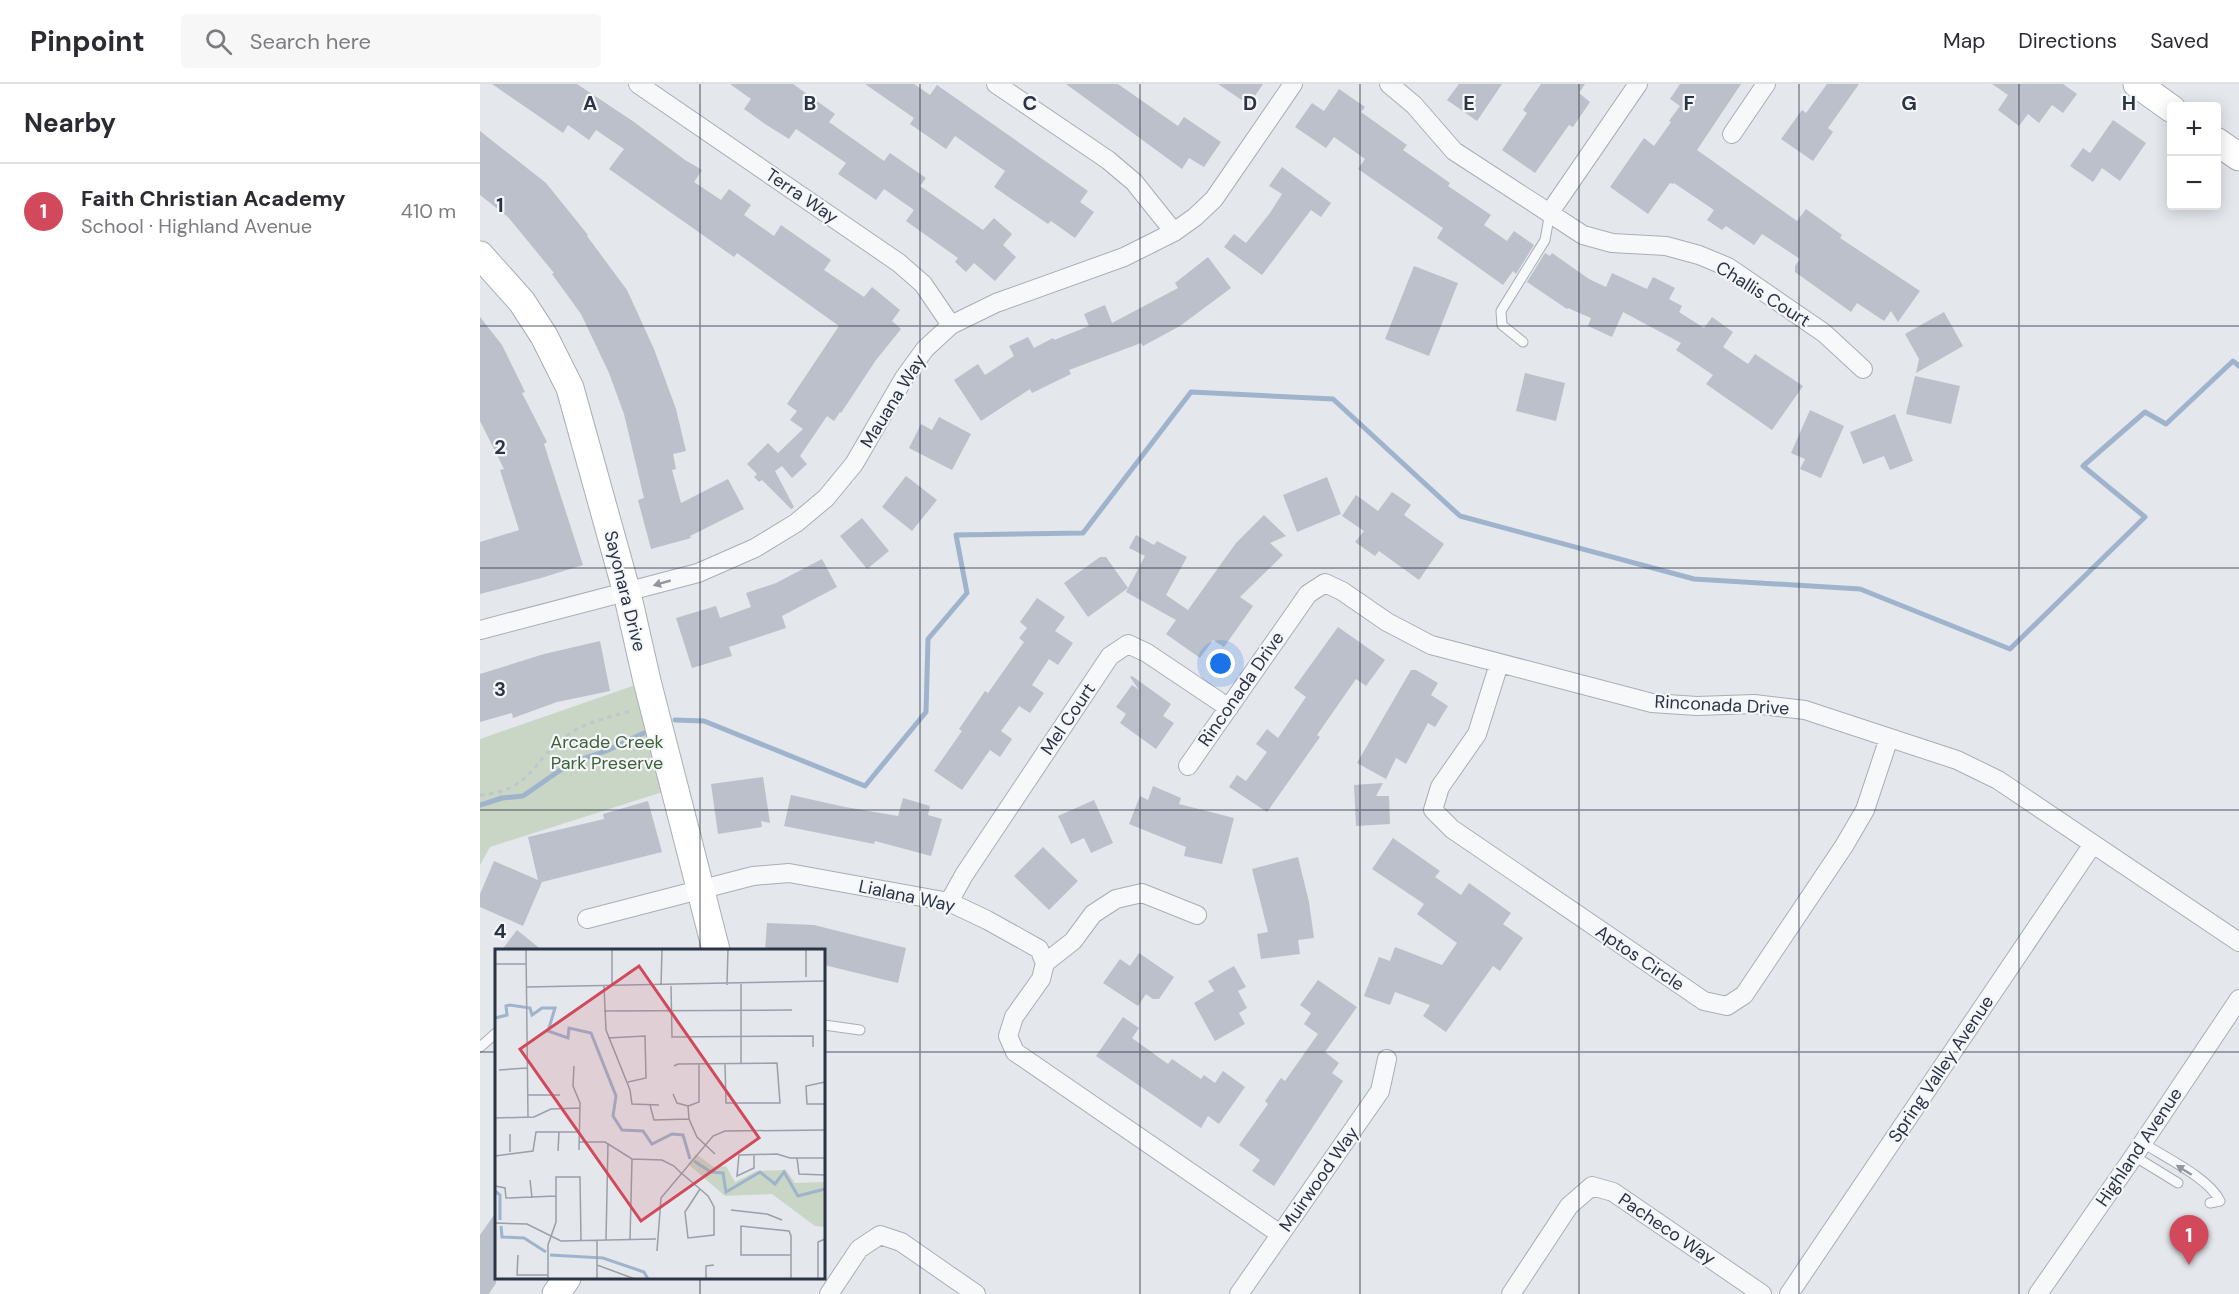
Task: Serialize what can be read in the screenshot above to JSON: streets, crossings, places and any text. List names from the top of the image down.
{
  "streets": {
    "street": [
      "Terra Way",
      "Challis Court",
      "Mauana Way",
      "Sayonara Drive",
      "Rinconada Drive",
      "Mel Court",
      "Lialana Way",
      "Aptos Circle",
      "Spring Valley Avenue",
      "Highland Avenue",
      "Muirwood Way",
      "Pacheco Way"
    ]
  },
  "crossings": [
    ["Terra Way", "Mauana Way"],
    ["Mauana Way", "Sayonara Drive"],
    ["Sayonara Drive", "Lialana Way"],
    ["Rinconada Drive", "Mel Court"],
    ["Rinconada Drive", "Aptos Circle"],
    ["Rinconada Drive", "Spring Valley Avenue"],
    ["Mel Court", "Lialana Way"]
  ],
  "one_way": ["Mauana Way"],
  "parks": ["Arcade Creek Park Preserve"],
  "page": {
    "header": "Pinpoint",
    "search": "Search here",
    "nav": ["Map", "Directions", "Saved"],
    "heading": "Nearby",
    "map_buttons": ["+", "−"],
    "list": [
      {
        "mark": "1",
        "name": "Faith Christian Academy",
        "note": "School · Highland Avenue",
        "value": "410 m"
      }
    ],
    "pins": "1"
  },
  "grid": {
    "columns": [
      "A",
      "B",
      "C",
      "D",
      "E",
      "F",
      "G",
      "H"
    ],
    "rows": [
      "1",
      "2",
      "3",
      "4"
    ]
  }
}
